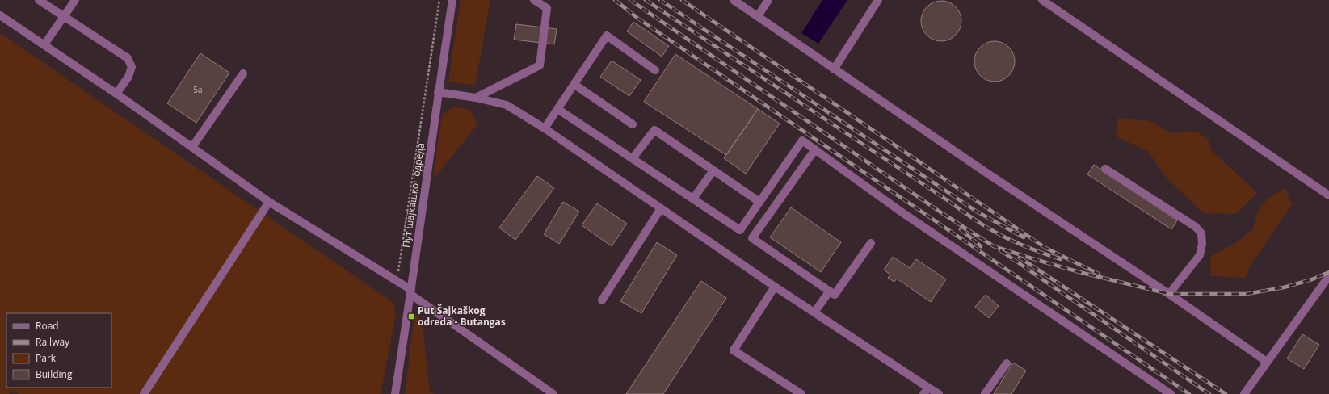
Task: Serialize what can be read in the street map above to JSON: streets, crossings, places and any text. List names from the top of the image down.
{
  "streets": {
    "street": ["Пут шајкашког одреда"]
  },
  "places": {
    "transit": ["Put Šajkaškog odreda - Butangas"]
  },
  "house_numbers": ["5a"],
  "legend": [
    "Road",
    "Railway",
    "Park",
    "Building"
  ]
}
